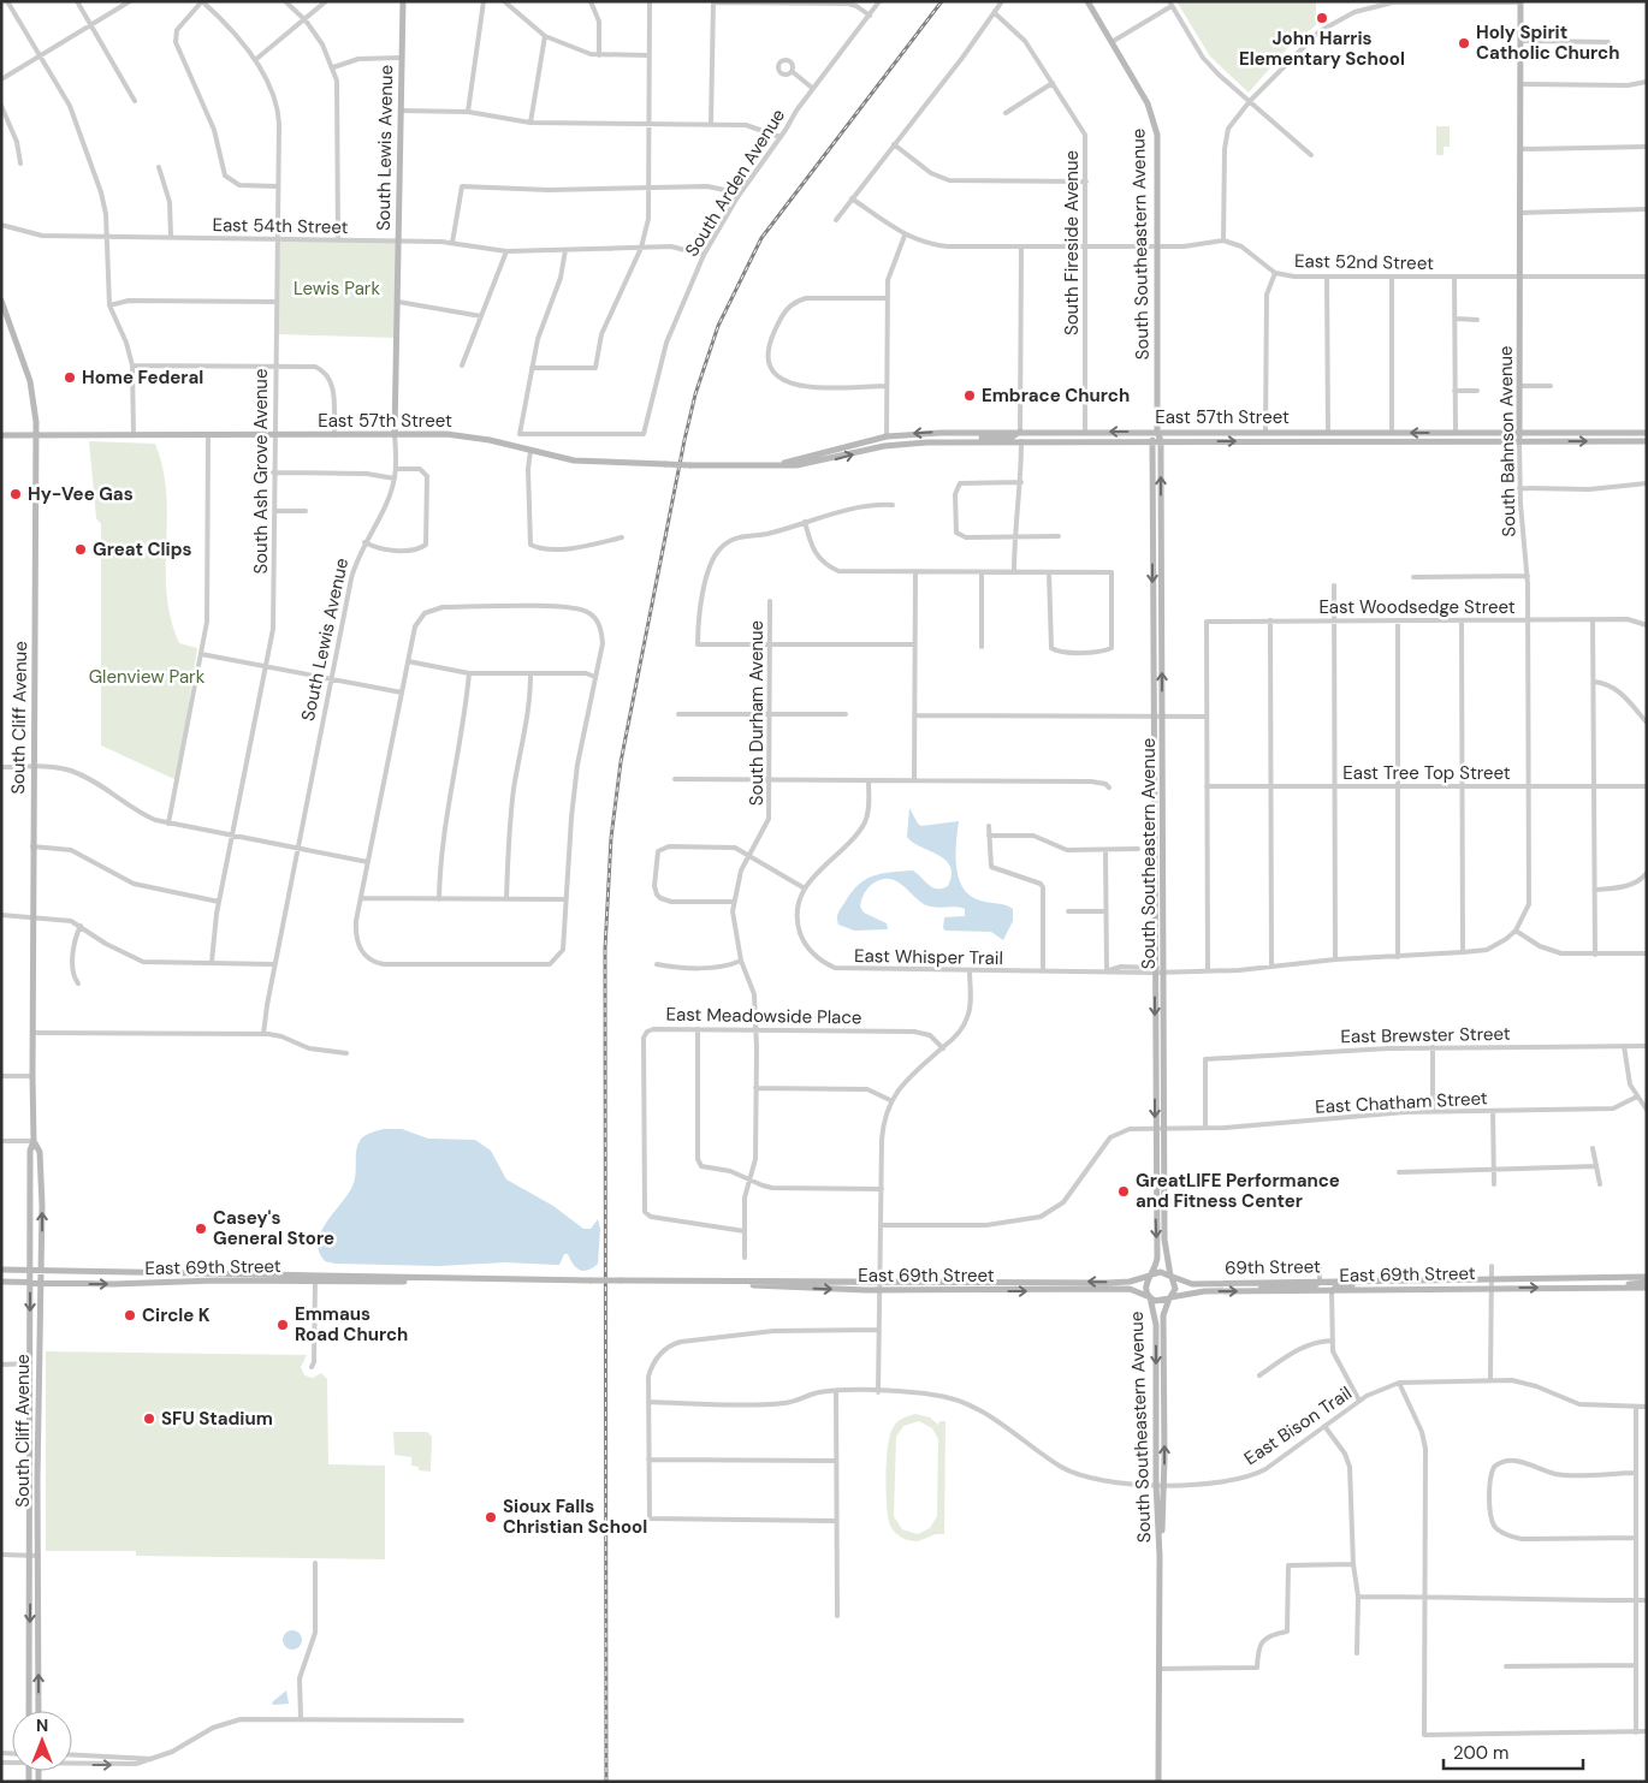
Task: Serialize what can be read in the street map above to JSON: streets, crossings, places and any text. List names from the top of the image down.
{
  "streets": {
    "main road": [
      "South Lewis Avenue",
      "South Southeastern Avenue",
      "East 57th Street",
      "South Bahnson Avenue",
      "South Cliff Avenue",
      "East 69th Street",
      "69th Street"
    ],
    "street": [
      "South Arden Avenue",
      "East 54th Street",
      "South Fireside Avenue",
      "East 52nd Street",
      "South Ash Grove Avenue",
      "East Woodsedge Street",
      "South Durham Avenue",
      "East Tree Top Street",
      "East Whisper Trail",
      "East Meadowside Place",
      "East Brewster Street",
      "East Chatham Street",
      "East Bison Trail"
    ]
  },
  "crossings": [
    ["South Lewis Avenue", "East 54th Street"],
    ["South Lewis Avenue", "East 57th Street"],
    ["South Arden Avenue", "East 54th Street"],
    ["East 54th Street", "South Ash Grove Avenue"],
    ["South Fireside Avenue", "East 57th Street"],
    ["South Southeastern Avenue", "East 57th Street"],
    ["South Southeastern Avenue", "East Whisper Trail"],
    ["South Southeastern Avenue", "East Chatham Street"],
    ["South Southeastern Avenue", "East 69th Street"],
    ["South Southeastern Avenue", "69th Street"],
    ["South Southeastern Avenue", "East Bison Trail"],
    ["East 52nd Street", "South Bahnson Avenue"],
    ["East 57th Street", "South Bahnson Avenue"],
    ["East 57th Street", "South Ash Grove Avenue"],
    ["East 57th Street", "South Cliff Avenue"],
    ["South Bahnson Avenue", "East Woodsedge Street"],
    ["South Bahnson Avenue", "East Tree Top Street"],
    ["South Durham Avenue", "East Meadowside Place"],
    ["South Cliff Avenue", "East 69th Street"],
    ["East Brewster Street", "East Chatham Street"],
    ["East 69th Street", "69th Street"]
  ],
  "parks": ["Lewis Park", "Glenview Park"],
  "places": [
    "John Harris Elementary School",
    "Holy Spirit Catholic Church",
    "Home Federal",
    "Embrace Church",
    "Hy-Vee Gas",
    "Great Clips",
    "GreatLIFE Performance and Fitness Center",
    "Casey's General Store",
    "Circle K",
    "Emmaus Road Church",
    "SFU Stadium",
    "Sioux Falls Christian School"
  ],
  "scale_bar": "200 m",
  "north": "top"
}
